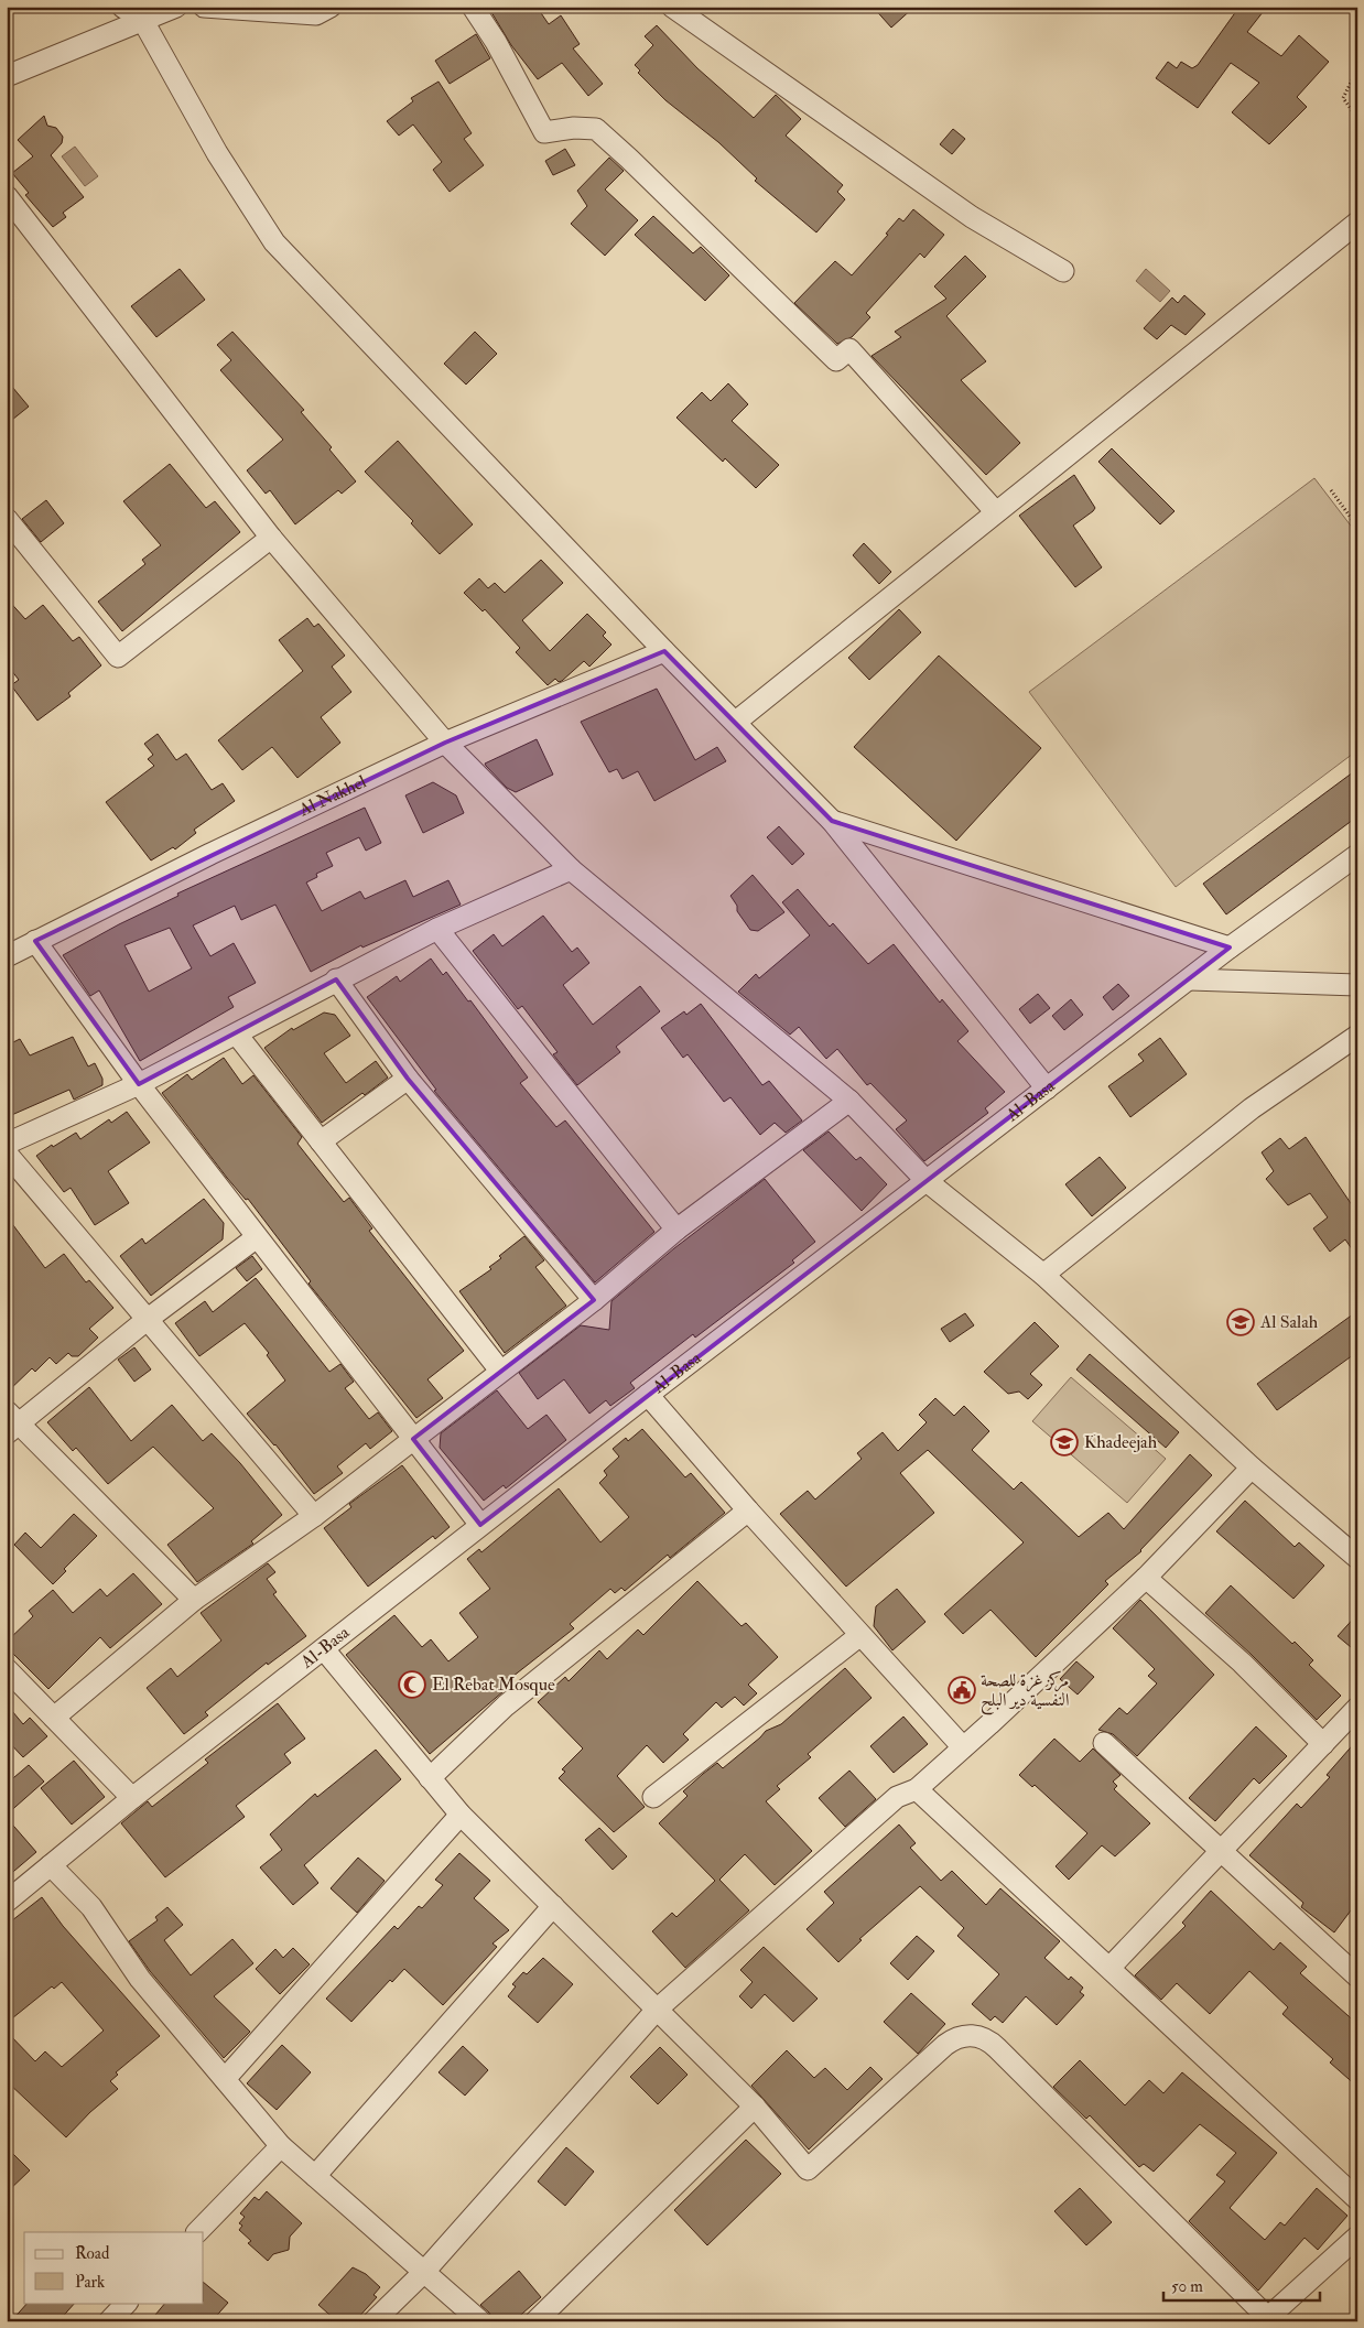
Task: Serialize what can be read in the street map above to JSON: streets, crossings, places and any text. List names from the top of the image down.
{
  "streets": {
    "street": ["Al Nakhel", "Al-Basa"]
  },
  "places": {
    "school or university": ["Al Salah", "Khadeejah"],
    "mosque": ["El Rebat Mosque"],
    "public building": ["مركز غزة للصحة النفسية دير البلح"]
  },
  "legend": ["Road", "Park"],
  "scale_bar": "50 m"
}
